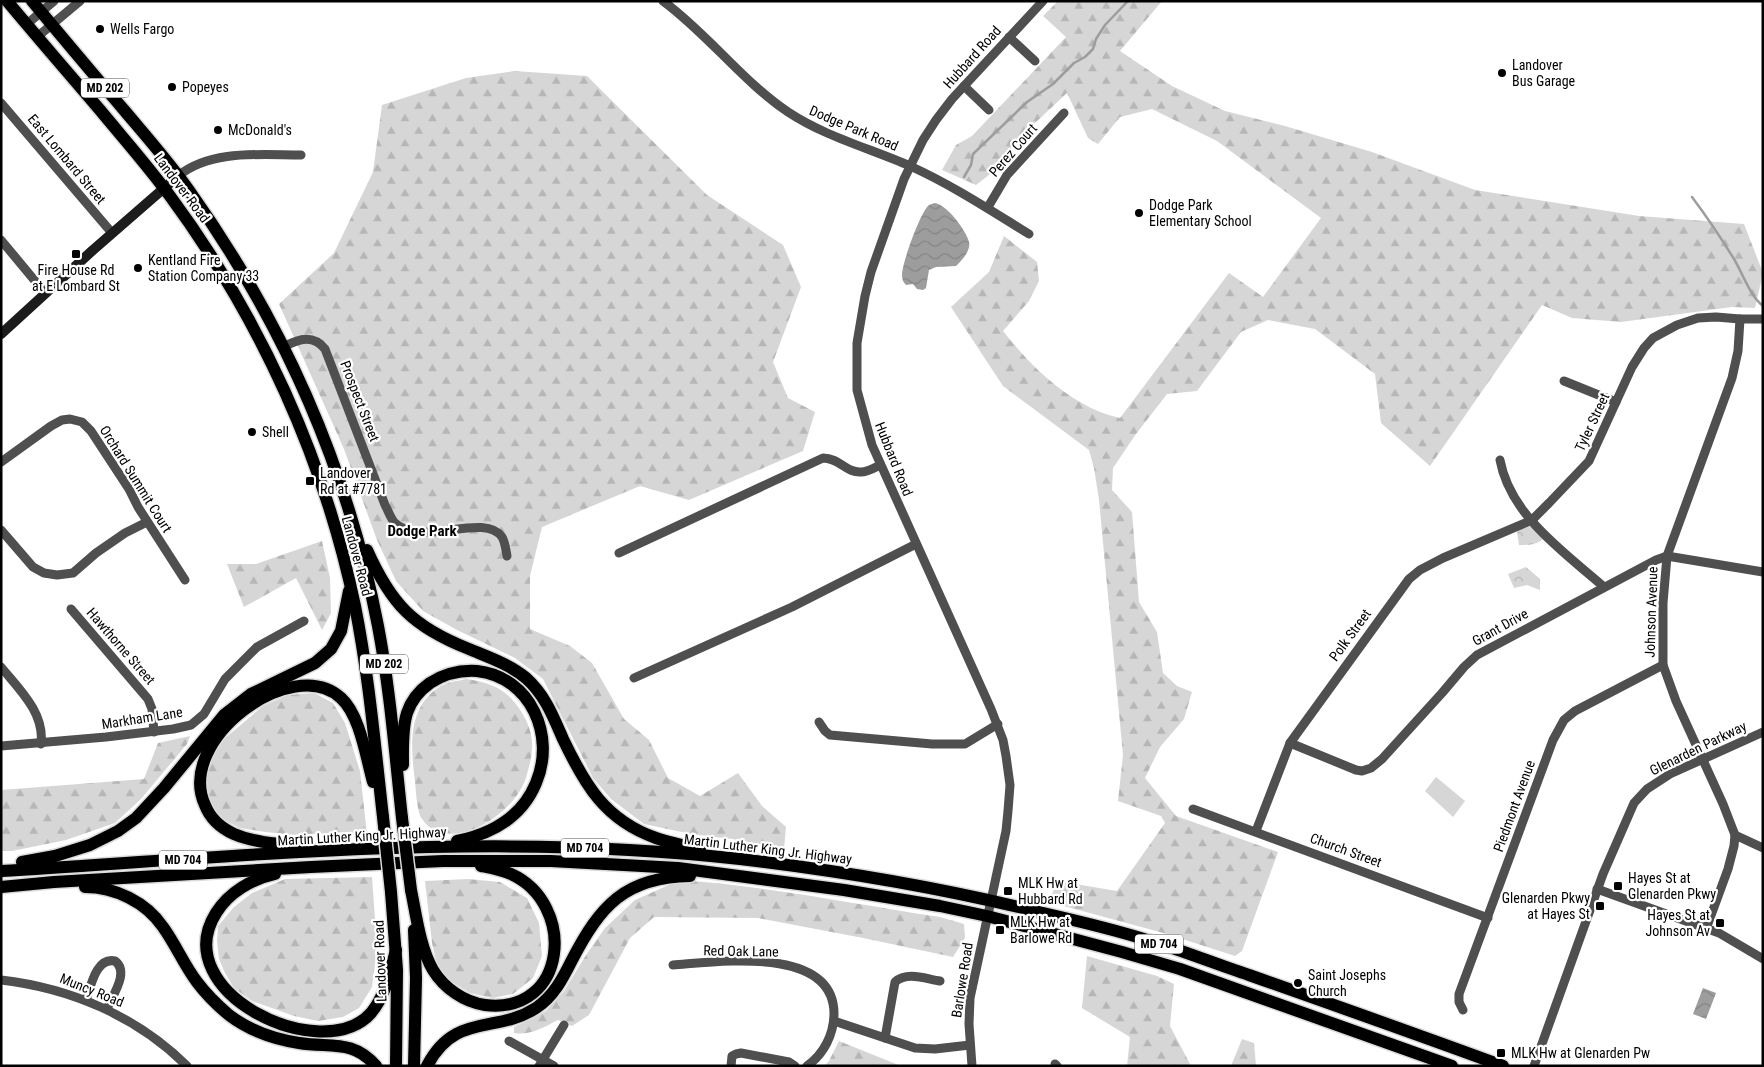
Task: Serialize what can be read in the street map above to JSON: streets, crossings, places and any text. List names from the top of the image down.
{
  "streets": {
    "main road": [
      "MD 202",
      "Landover Road",
      "Martin Luther King Jr. Highway",
      "MD 704"
    ],
    "street": [
      "Hubbard Road",
      "Dodge Park Road",
      "Perez Court",
      "East Lombard Street",
      "Prospect Street",
      "Tyler Street",
      "Orchard Summit Court",
      "Johnson Avenue",
      "Grant Drive",
      "Polk Street",
      "Hawthorne Street",
      "Markham Lane",
      "Glenarden Parkway",
      "Piedmont Avenue",
      "Church Street",
      "Red Oak Lane",
      "Barlowe Road",
      "Muncy Road"
    ]
  },
  "crossings": [
    ["Hubbard Road", "Dodge Park Road"],
    ["Hubbard Road", "Martin Luther King Jr. Highway"],
    ["Hubbard Road", "Barlowe Road"],
    ["Dodge Park Road", "Perez Court"],
    ["Landover Road", "Prospect Street"],
    ["Tyler Street", "Johnson Avenue"],
    ["Tyler Street", "Polk Street"],
    ["Johnson Avenue", "Grant Drive"],
    ["Johnson Avenue", "Glenarden Parkway"],
    ["Johnson Avenue", "Piedmont Avenue"],
    ["Grant Drive", "Polk Street"],
    ["Polk Street", "Church Street"],
    ["Hawthorne Street", "Markham Lane"],
    ["Piedmont Avenue", "Church Street"],
    ["Martin Luther King Jr. Highway", "Barlowe Road"]
  ],
  "districts": ["Dodge Park"],
  "places": {
    "other": [
      "Wells Fargo",
      "Landover Bus Garage",
      "Popeyes",
      "McDonald's",
      "Dodge Park Elementary School",
      "Kentland Fire Station Company 33",
      "Shell",
      "Saint Josephs Church"
    ],
    "transit": [
      "Fire House Rd at E Lombard St",
      "Landover Rd at #7781",
      "Hayes St at Glenarden Pkwy",
      "MLK Hw at Hubbard Rd",
      "Glenarden Pkwy at Hayes St",
      "Hayes St at Johnson Av",
      "MLK Hw at Barlowe Rd",
      "MLK Hw at Glenarden Pw"
    ]
  }
}
